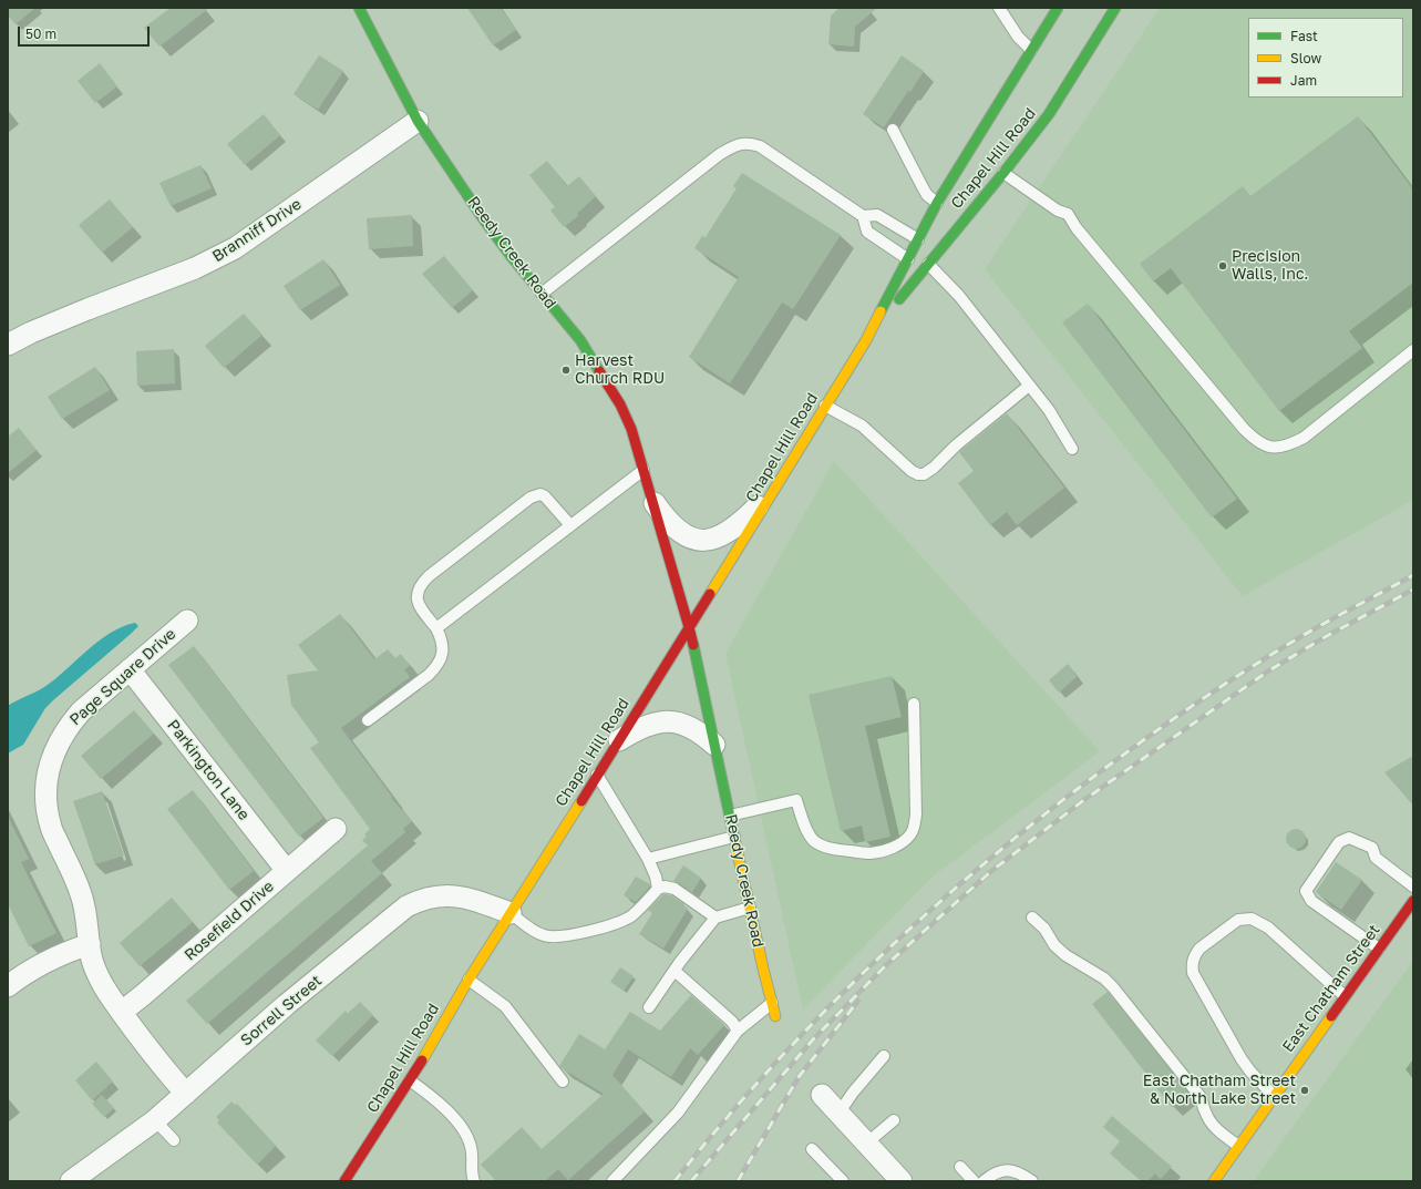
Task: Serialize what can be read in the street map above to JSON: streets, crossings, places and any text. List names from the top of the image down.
{
  "streets": {
    "main road": ["Chapel Hill Road", "Reedy Creek Road", "East Chatham Street"],
    "street": [
      "Branniff Drive",
      "Page Square Drive",
      "Parkington Lane",
      "Rosefield Drive",
      "Sorrell Street"
    ]
  },
  "crossings": [
    ["Chapel Hill Road", "Reedy Creek Road"],
    ["Chapel Hill Road", "Sorrell Street"],
    ["Branniff Drive", "Reedy Creek Road"],
    ["Page Square Drive", "Parkington Lane"],
    ["Page Square Drive", "Rosefield Drive"],
    ["Page Square Drive", "Sorrell Street"],
    ["Parkington Lane", "Rosefield Drive"]
  ],
  "places": ["Precision Walls, Inc.", "Harvest Church RDU", "East Chatham Street & North Lake Street"],
  "legend": ["Fast", "Slow", "Jam"],
  "scale_bar": "50 m"
}
